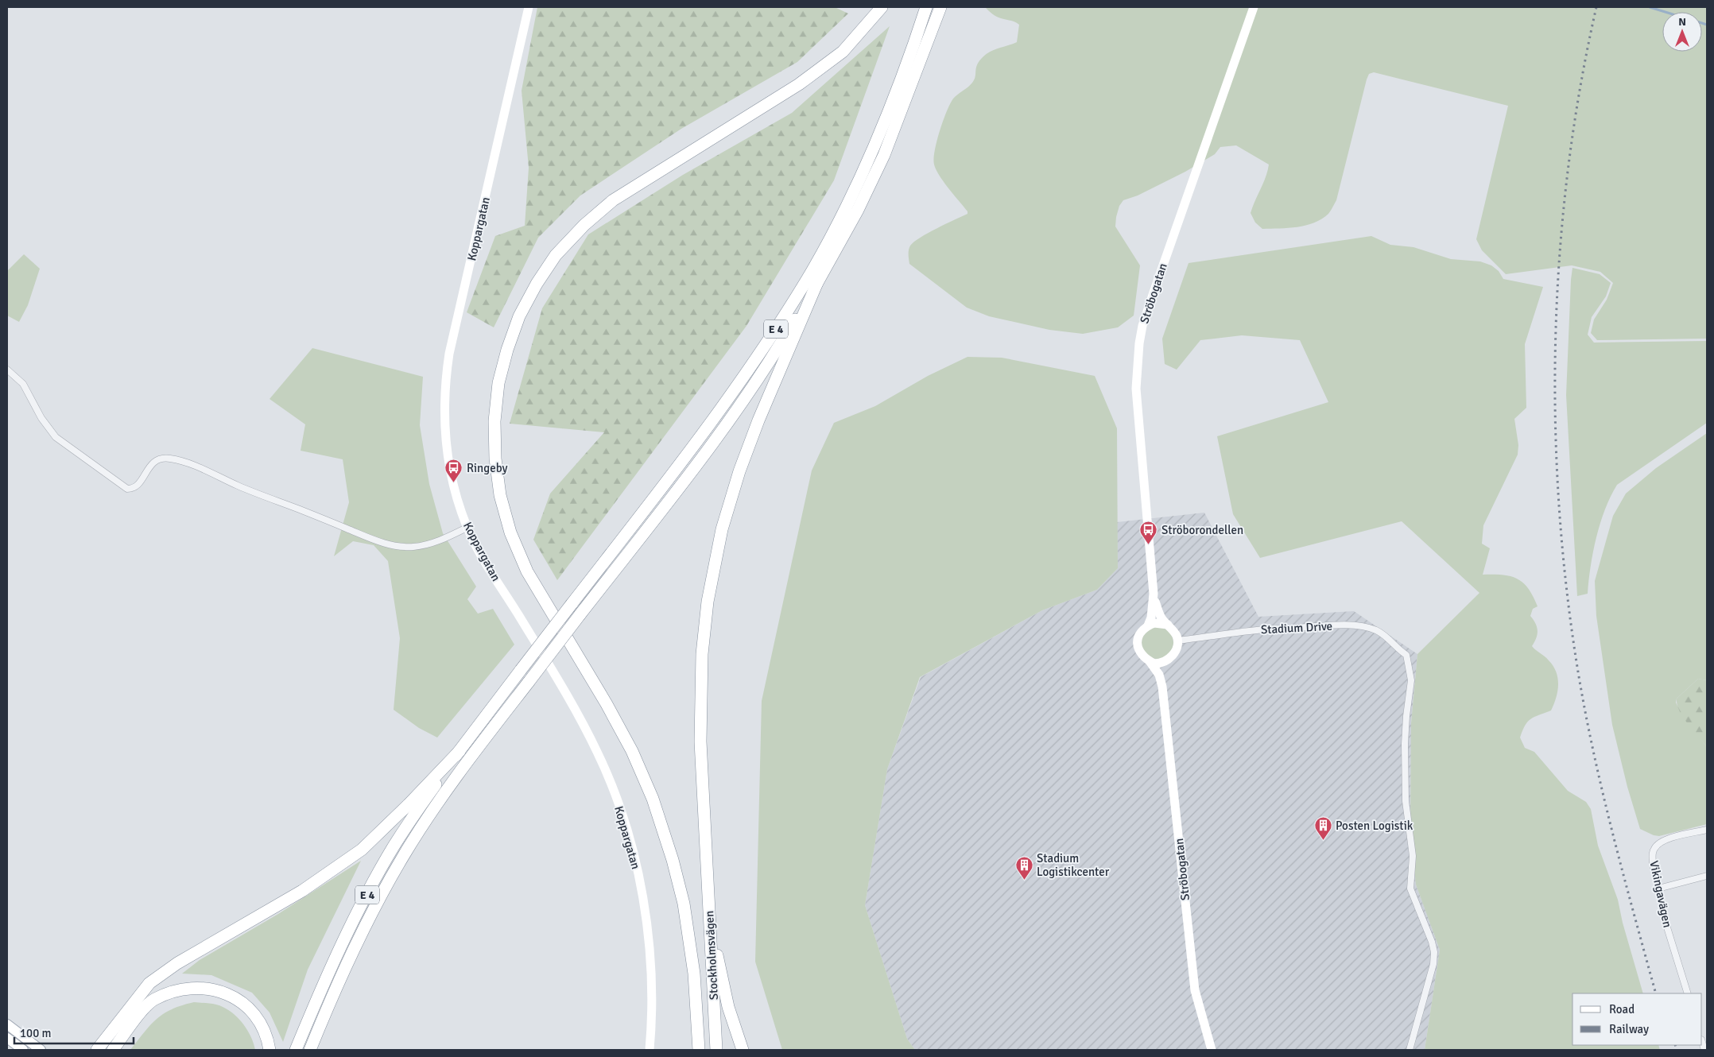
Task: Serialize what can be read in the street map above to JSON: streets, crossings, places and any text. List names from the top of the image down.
{
  "streets": {
    "highway": ["E 4", "Stockholmsvägen"],
    "street": [
      "Koppargatan",
      "Ströbogatan",
      "Stadium Drive",
      "Vikingavägen"
    ]
  },
  "crossings": [
    ["Ströbogatan", "Stadium Drive"],
    ["E 4", "Stockholmsvägen"]
  ],
  "places": {
    "bus stop": ["Ringeby", "Ströborondellen"],
    "building": ["Posten Logistik", "Stadium Logistikcenter"]
  },
  "legend": ["Road", "Railway"],
  "scale_bar": "100 m",
  "north": "top"
}
